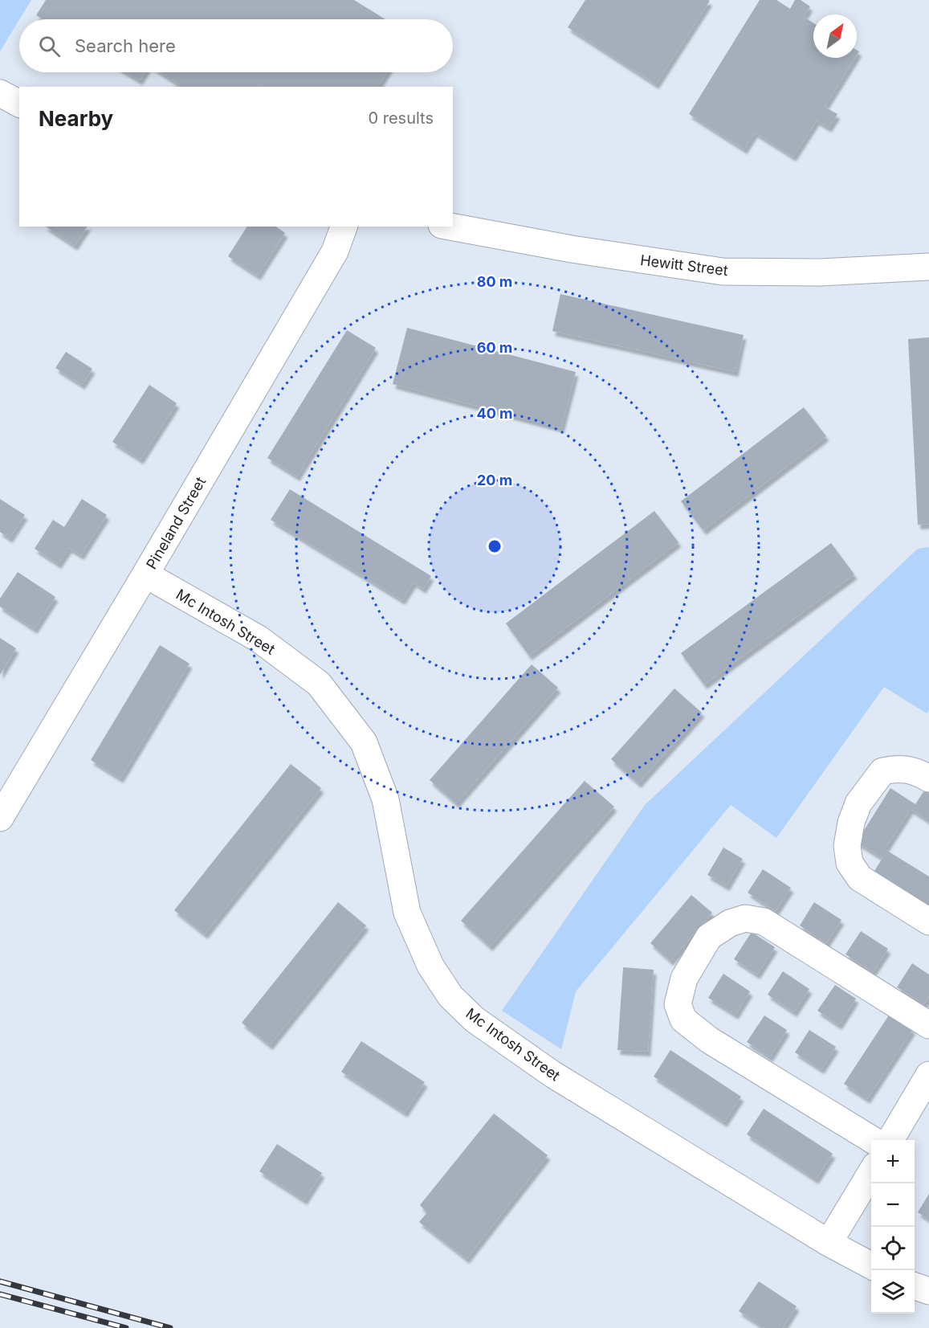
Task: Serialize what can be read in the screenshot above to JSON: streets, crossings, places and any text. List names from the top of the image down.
{
  "streets": {
    "street": ["Hewitt Street", "Pineland Street", "Mc Intosh Street"]
  },
  "crossings": [
    ["Pineland Street", "Mc Intosh Street"]
  ],
  "north": "top right",
  "page": {
    "search": "Search here",
    "heading": ["Nearby", "0 results"],
    "map_buttons": ["+", "−"]
  },
  "rings": [
    "80 m",
    "60 m",
    "40 m",
    "20 m"
  ]
}
